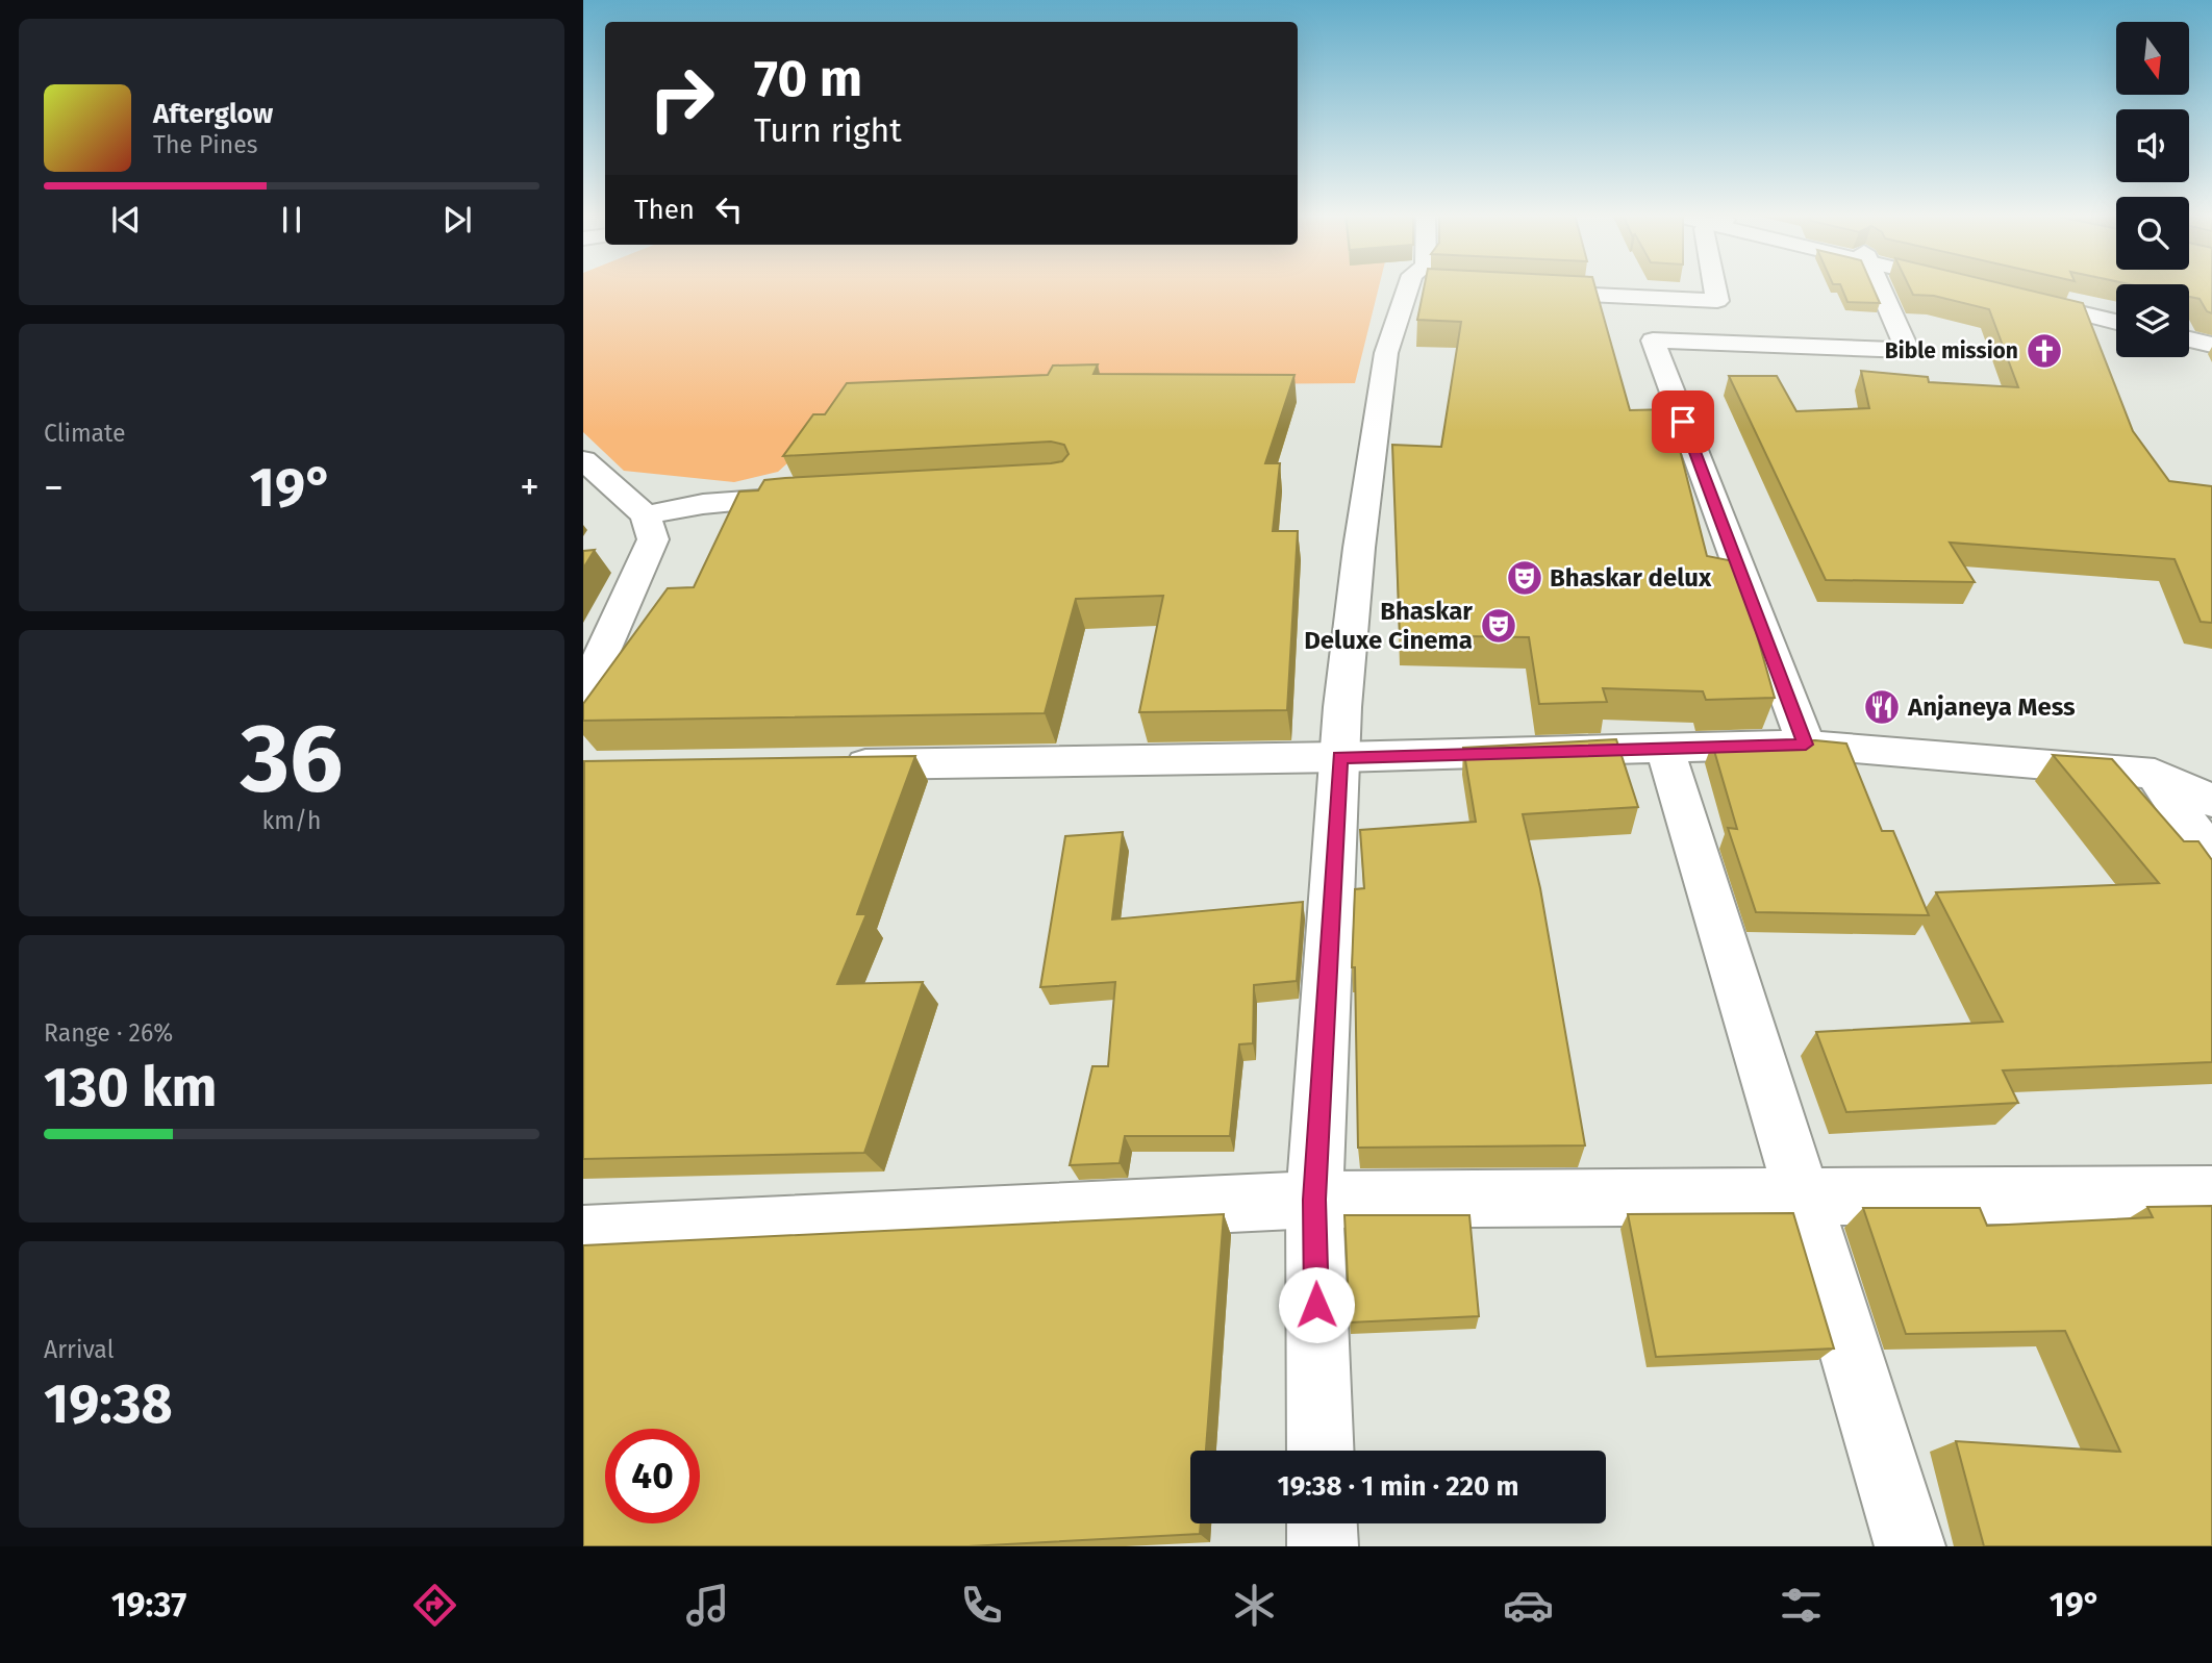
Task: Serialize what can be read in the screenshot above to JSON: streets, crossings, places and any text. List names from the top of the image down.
{
  "places": {
    "church": ["Bible mission"],
    "theatre": ["Bhaskar delux", "Bhaskar Deluxe Cinema"],
    "restaurant": ["Anjaneya Mess"]
  },
  "north": "bottom",
  "page": {
    "turn": ["70 m", "Turn right"],
    "song": ["Afterglow", "The Pines"],
    "then": "Then",
    "tile": [
      "Climate",
      ["36", "km/h"],
      ["Range · 26%", "130 km"],
      ["Arrival", "19:38"]
    ],
    "heat": ["−", "19°", "+"],
    "limit": "40",
    "trip": "19:38 · 1 min · 220 m",
    "tabs": ["19:37", "19°"]
  }
}
